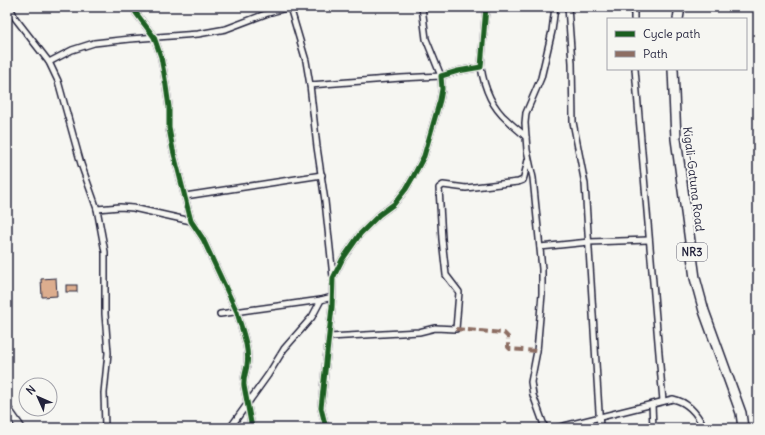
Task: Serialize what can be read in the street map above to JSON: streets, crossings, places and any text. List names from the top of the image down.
{
  "streets": {
    "highway": ["Kigali-Gatuna Road", "NR3"]
  },
  "legend": ["Cycle path", "Path"],
  "north": "top left"
}
